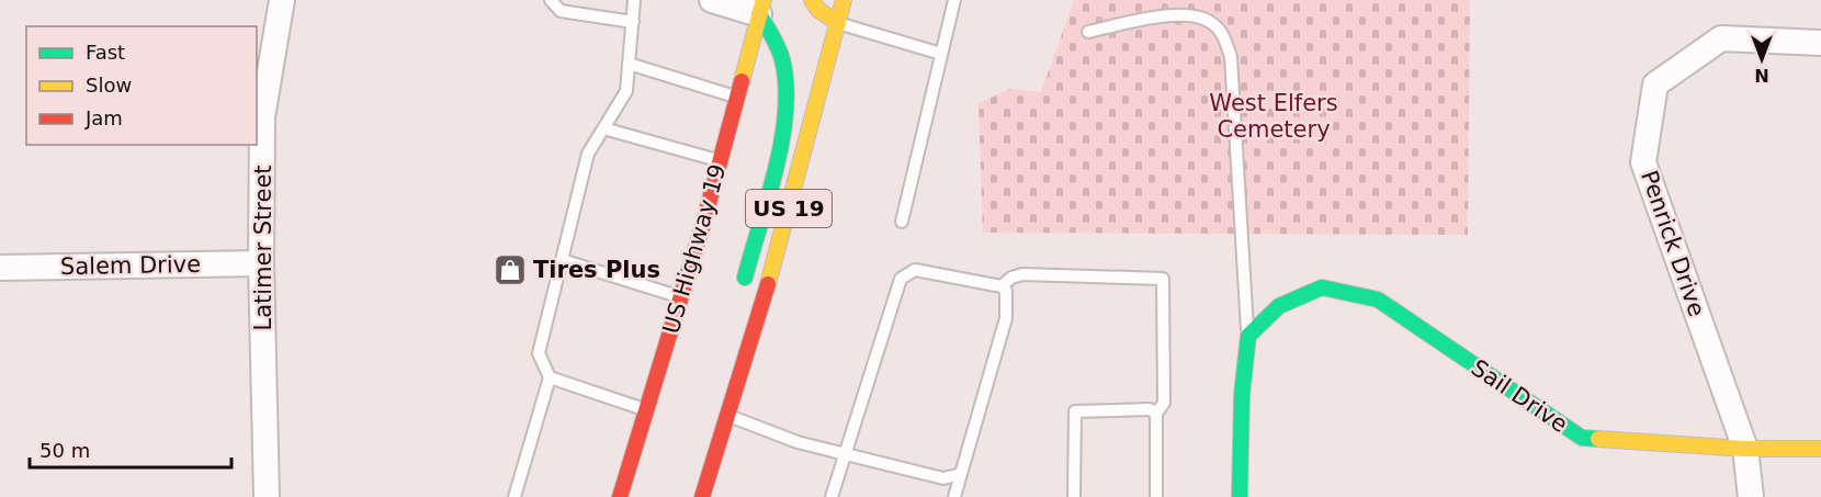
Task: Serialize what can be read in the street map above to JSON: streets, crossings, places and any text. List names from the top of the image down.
{
  "streets": {
    "main road": ["US 19", "US Highway 19", "Sail Drive"],
    "street": ["Penrick Drive", "Latimer Street", "Salem Drive"]
  },
  "crossings": [
    ["Penrick Drive", "Sail Drive"],
    ["Latimer Street", "Salem Drive"]
  ],
  "parks": ["West Elfers Cemetery"],
  "places": {
    "shop": ["Tires Plus"]
  },
  "legend": ["Fast", "Slow", "Jam"],
  "scale_bar": "50 m",
  "north": "bottom"
}
